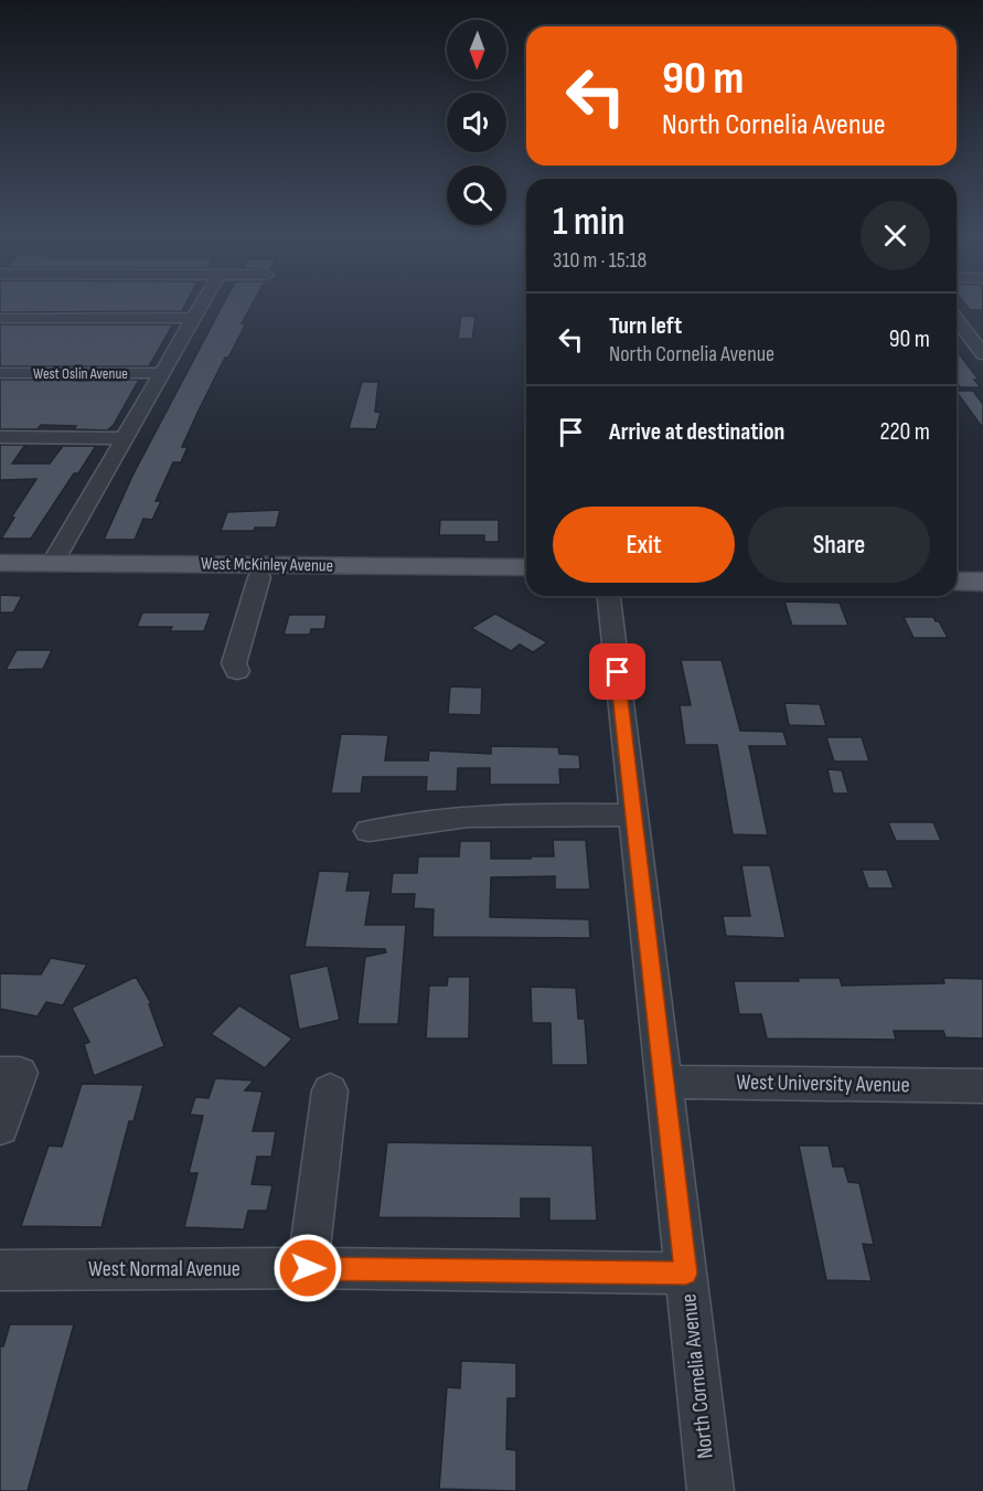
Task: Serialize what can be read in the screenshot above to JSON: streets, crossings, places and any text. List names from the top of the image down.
{
  "streets": {
    "main road": ["West McKinley Avenue"],
    "street": [
      "West Oslin Avenue",
      "West University Avenue",
      "West Normal Avenue",
      "North Cornelia Avenue"
    ]
  },
  "crossings": [
    ["West University Avenue", "North Cornelia Avenue"],
    ["West Normal Avenue", "North Cornelia Avenue"]
  ],
  "north": "bottom",
  "page": {
    "turn": ["90 m", "North Cornelia Avenue"],
    "heading": ["1 min", "310 m · 15:18"],
    "list": [
      {
        "name": "Turn left",
        "note": "North Cornelia Avenue",
        "value": "90 m"
      },
      {
        "name": "Arrive at destination",
        "value": "220 m"
      }
    ],
    "buttons": ["Exit", "Share"]
  }
}
